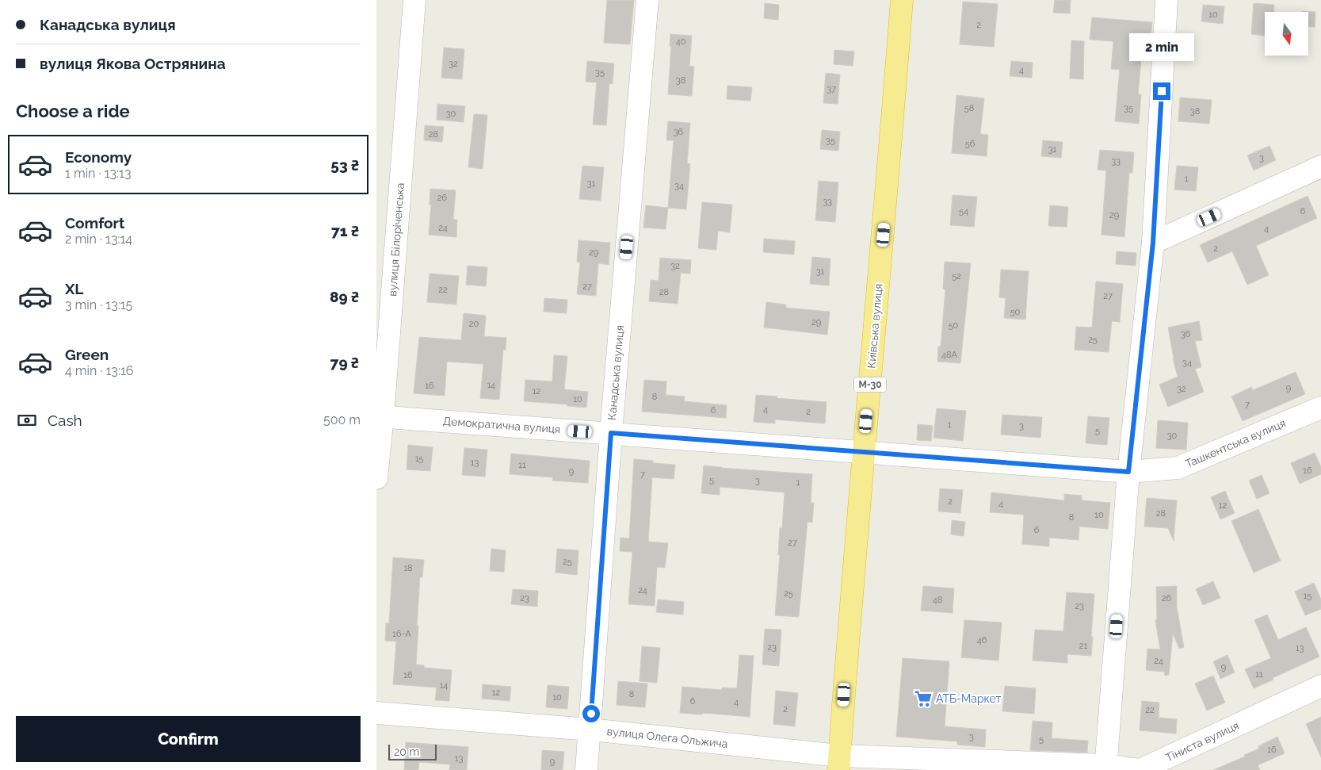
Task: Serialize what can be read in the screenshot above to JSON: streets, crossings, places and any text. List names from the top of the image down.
{
  "streets": {
    "highway": ["Київська вулиця", "М-30"],
    "street": [
      "вулиця Білоріченська",
      "Канадська вулиця",
      "Демократична вулиця",
      "Ташкентська вулиця",
      "вулиця Олега Ольжича",
      "Тіниста вулиця"
    ]
  },
  "crossings": [
    ["вулиця Білоріченська", "Демократична вулиця"],
    ["Київська вулиця", "Демократична вулиця"],
    ["Київська вулиця", "Ташкентська вулиця"],
    ["Київська вулиця", "вулиця Олега Ольжича"],
    ["Київська вулиця", "Тіниста вулиця"],
    ["Канадська вулиця", "Демократична вулиця"],
    ["Канадська вулиця", "вулиця Олега Ольжича"],
    ["Демократична вулиця", "Ташкентська вулиця"],
    ["вулиця Олега Ольжича", "Тіниста вулиця"]
  ],
  "places": {
    "supermarket": ["АТБ-Маркет"]
  },
  "house_numbers": [
    "10",
    "2",
    "40",
    "32",
    "4",
    "35",
    "38",
    "37",
    "58",
    "35",
    "38",
    "30",
    "36",
    "28",
    "35",
    "56",
    "31",
    "3",
    "33",
    "1",
    "31",
    "34",
    "26",
    "33",
    "54",
    "6",
    "29",
    "24",
    "4",
    "2",
    "29",
    "32",
    "31",
    "52",
    "27",
    "22",
    "28",
    "27",
    "50",
    "29",
    "20",
    "50",
    "36",
    "25",
    "48А",
    "34",
    "14",
    "16",
    "9",
    "32",
    "12",
    "8",
    "10",
    "7",
    "4",
    "6",
    "2",
    "1",
    "3",
    "5",
    "30",
    "15",
    "13",
    "11",
    "16",
    "9",
    "7",
    "5",
    "3",
    "1",
    "2",
    "4",
    "12",
    "28",
    "10",
    "8",
    "6",
    "27",
    "25",
    "18",
    "24",
    "25",
    "15",
    "23",
    "26",
    "48",
    "23",
    "16-А",
    "46",
    "21",
    "23",
    "13",
    "24",
    "9",
    "11",
    "16",
    "14",
    "12",
    "8",
    "10",
    "6",
    "4",
    "2",
    "22",
    "3",
    "5",
    "16",
    "13",
    "9"
  ],
  "scale_bar": "20 m",
  "north": "bottom",
  "page": {
    "banner": ["Канадська вулиця", "вулиця Якова Острянина"],
    "bubble": "2 min",
    "heading": "Choose a ride",
    "list": [
      {
        "name": "Economy",
        "note": "1 min · 13:13",
        "value": "53 ₴"
      },
      {
        "name": "Comfort",
        "note": "2 min · 13:14",
        "value": "71 ₴"
      },
      {
        "name": "XL",
        "note": "3 min · 13:15",
        "value": "89 ₴"
      },
      {
        "name": "Green",
        "note": "4 min · 13:16",
        "value": "79 ₴"
      }
    ],
    "pay": ["Cash", "500 m"],
    "buttons": "Confirm",
    "scale": "20 m"
  }
}
